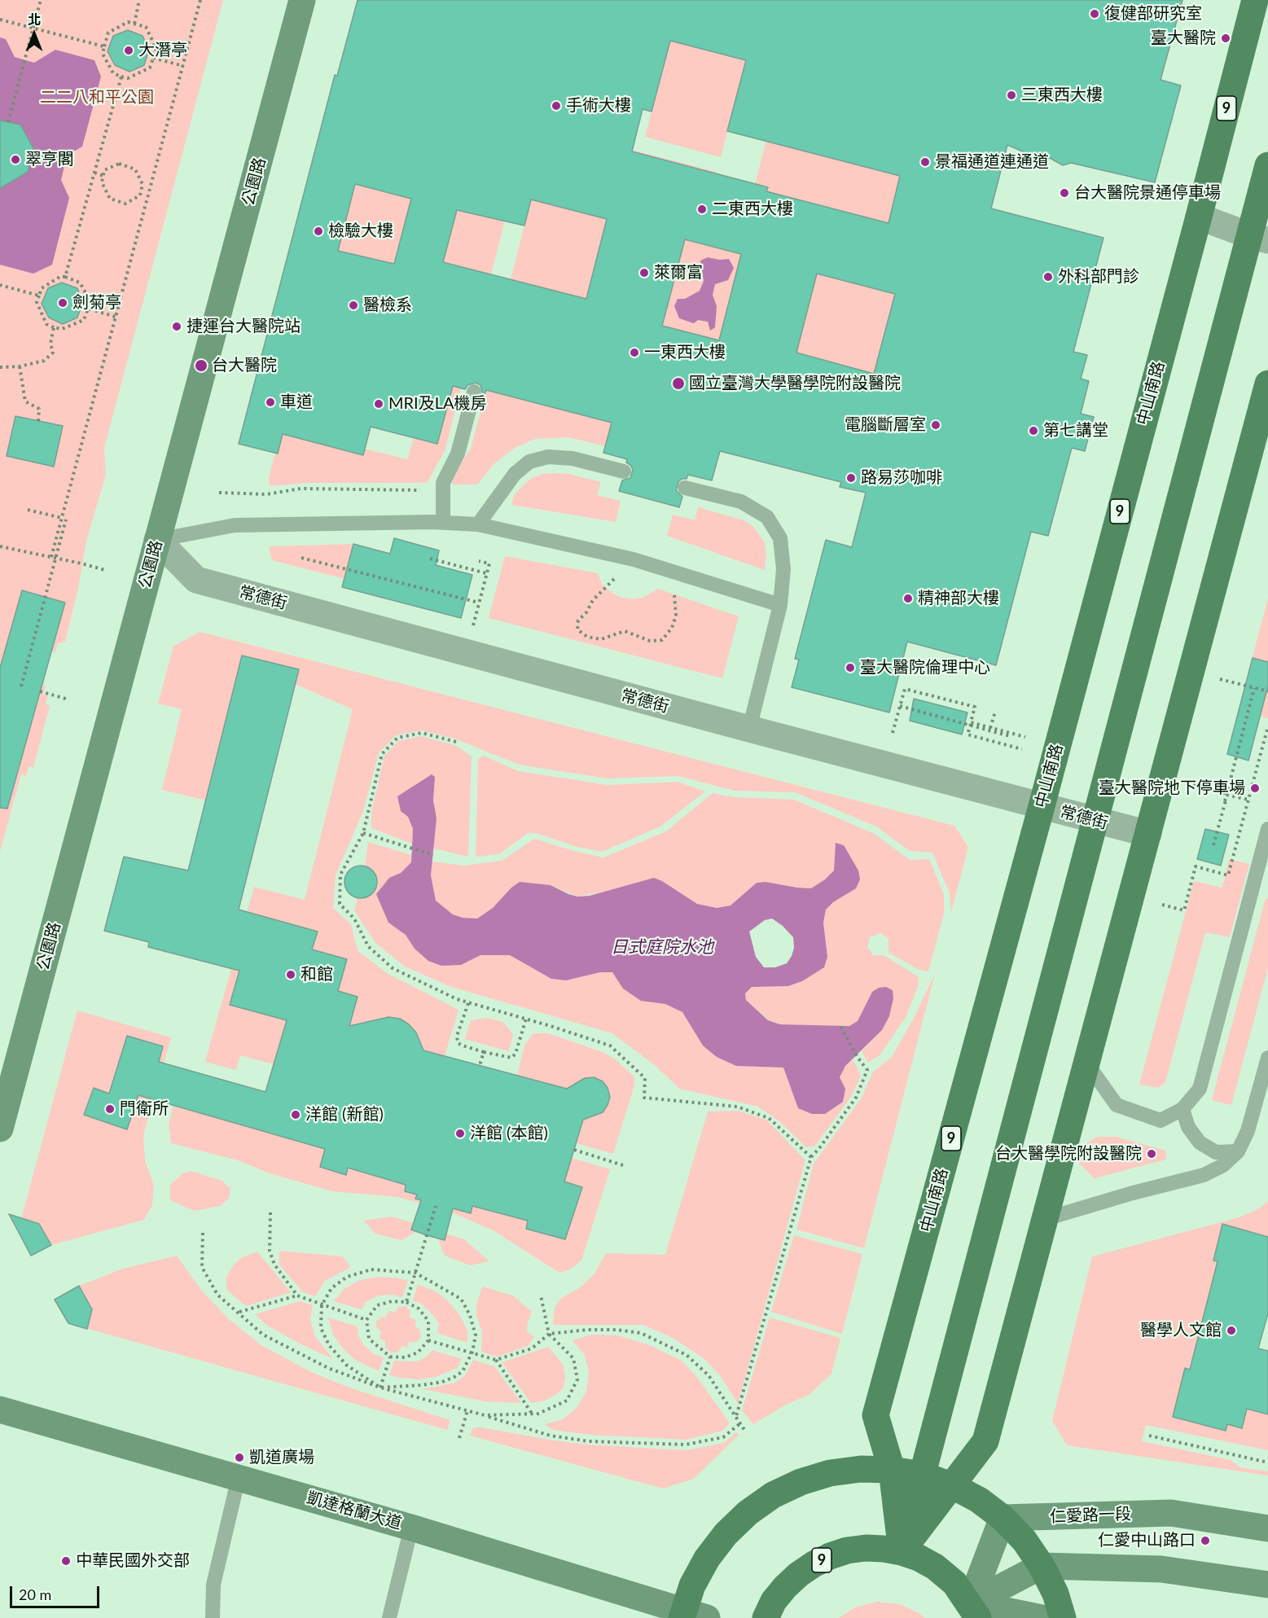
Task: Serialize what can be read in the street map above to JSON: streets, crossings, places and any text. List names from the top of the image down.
{
  "streets": {
    "main road": ["9", "中山南路"],
    "street": [
      "公園路",
      "常德街",
      "凱達格蘭大道",
      "仁愛路一段"
    ]
  },
  "crossings": [
    ["9", "中山南路"],
    ["公園路", "常德街"],
    ["中山南路", "常德街"]
  ],
  "water": ["日式庭院水池"],
  "parks": ["二二八和平公園"],
  "places": [
    "復健部研究室",
    "臺大醫院",
    "大潛亭",
    "三東西大樓",
    "手術大樓",
    "翠亨閣",
    "景福通道連通道",
    "台大醫院景通停車場",
    "二東西大樓",
    "檢驗大樓",
    "萊爾富",
    "外科部門診",
    "劍菊亭",
    "醫檢系",
    "捷運台大醫院站",
    "一東西大樓",
    "台大醫院",
    "國立臺灣大學醫學院附設醫院",
    "車道",
    "MRI及LA機房",
    "電腦斷層室",
    "第七講堂",
    "路易莎咖啡",
    "精神部大樓",
    "臺大醫院倫理中心",
    "臺大醫院地下停車場",
    "和館",
    "門衛所",
    "洋館 (新館)",
    "洋館 (本館)",
    "台大醫學院附設醫院",
    "醫學人文館",
    "凱道廣場",
    "仁愛中山路口",
    "中華民國外交部"
  ],
  "scale_bar": "20 m",
  "north": "top"
}
